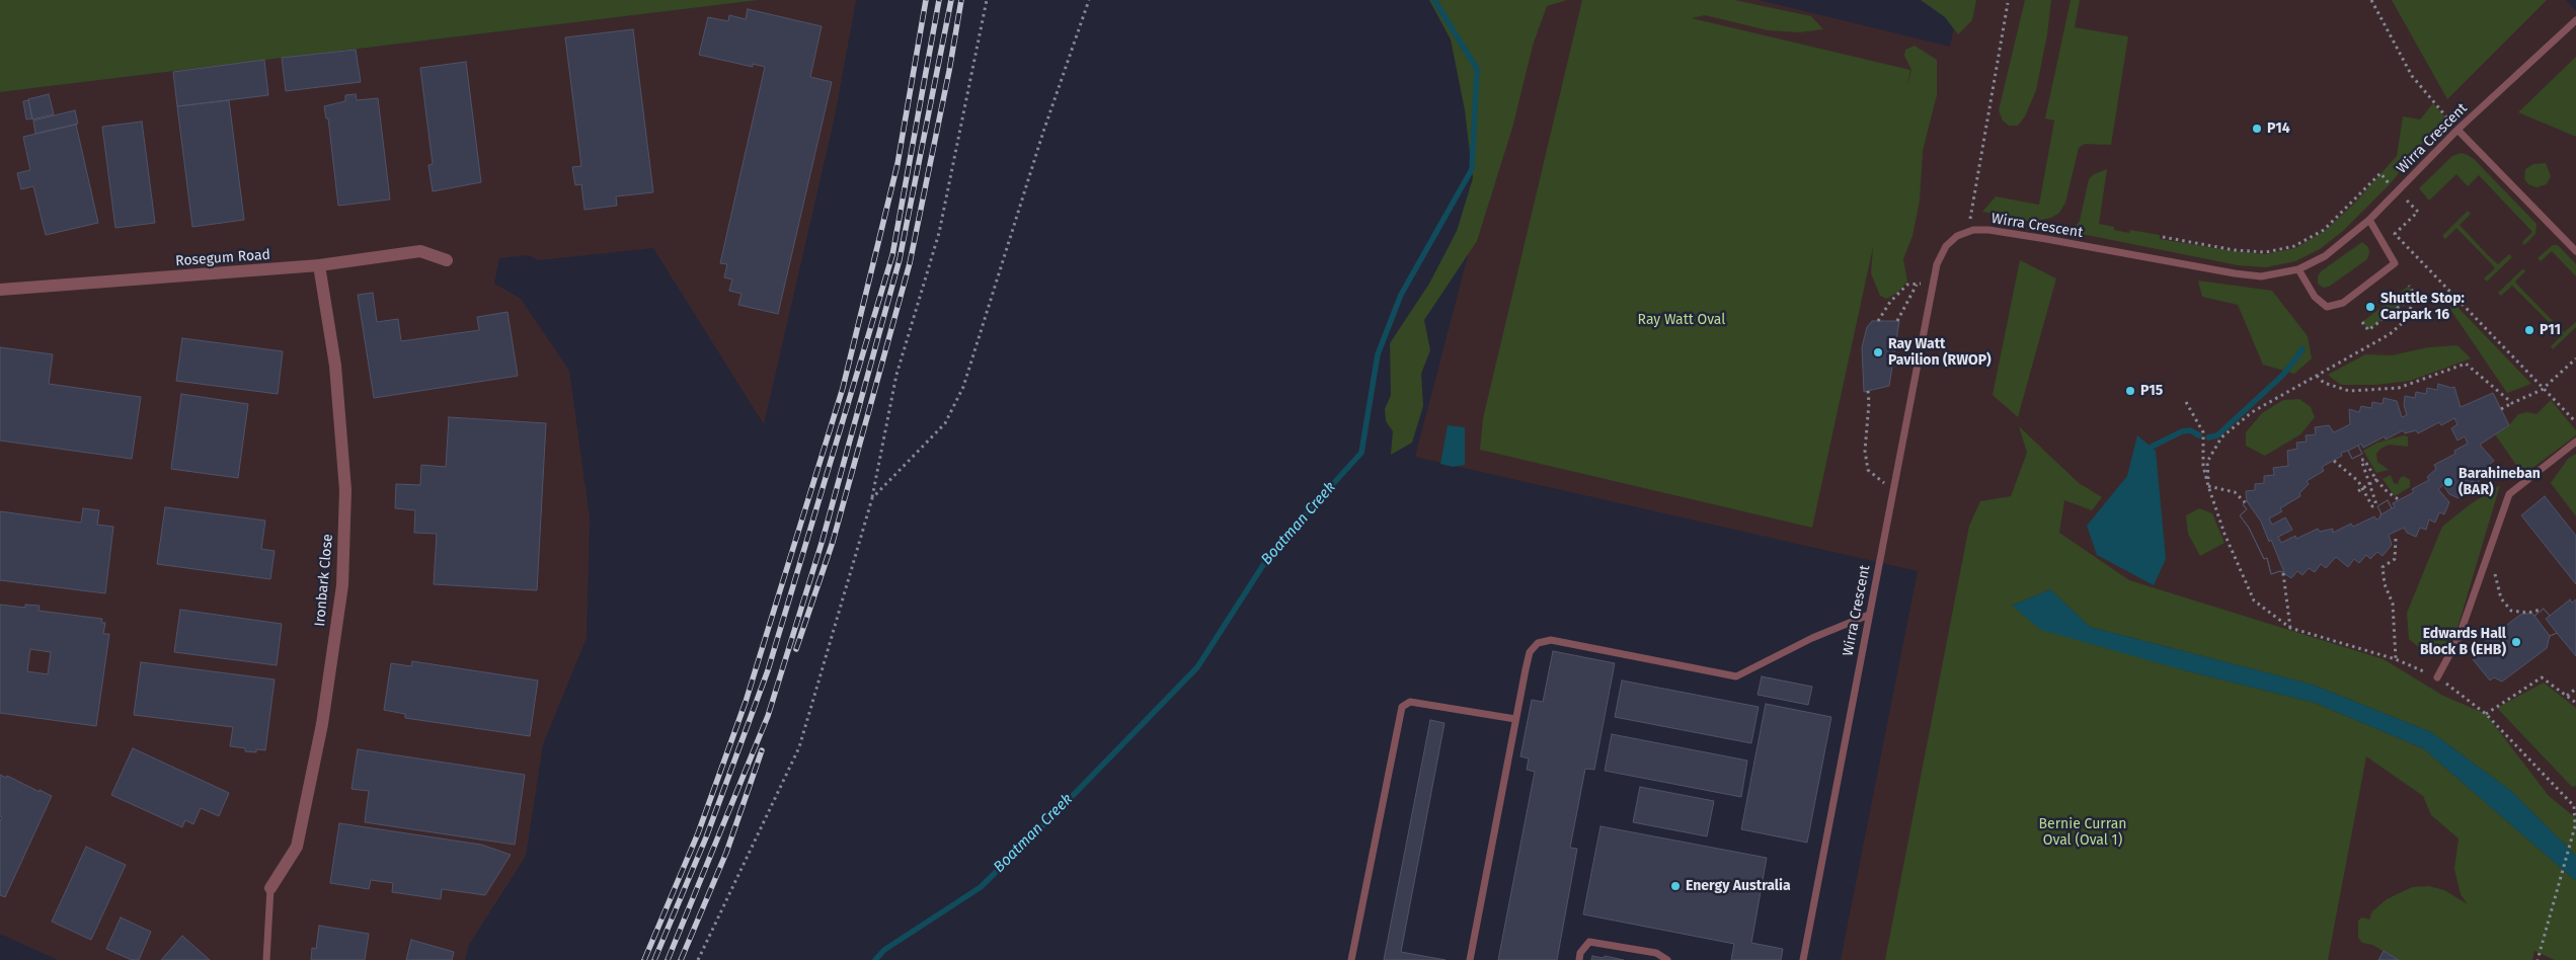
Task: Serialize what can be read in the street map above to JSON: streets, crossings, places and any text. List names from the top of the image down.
{
  "streets": {
    "street": ["Rosegum Road", "Ironbark Close"],
    "lane": ["Wirra Crescent"]
  },
  "crossings": [
    ["Rosegum Road", "Ironbark Close"]
  ],
  "water": ["Boatman Creek"],
  "parks": ["Ray Watt Oval", "Bernie Curran Oval (Oval 1)"],
  "places": [
    "P14",
    "Shuttle Stop: Carpark 16",
    "P11",
    "Ray Watt Pavilion (RWOP)",
    "P15",
    "Barahineban (BAR)",
    "Edwards Hall Block B (EHB)",
    "Energy Australia"
  ]
}
